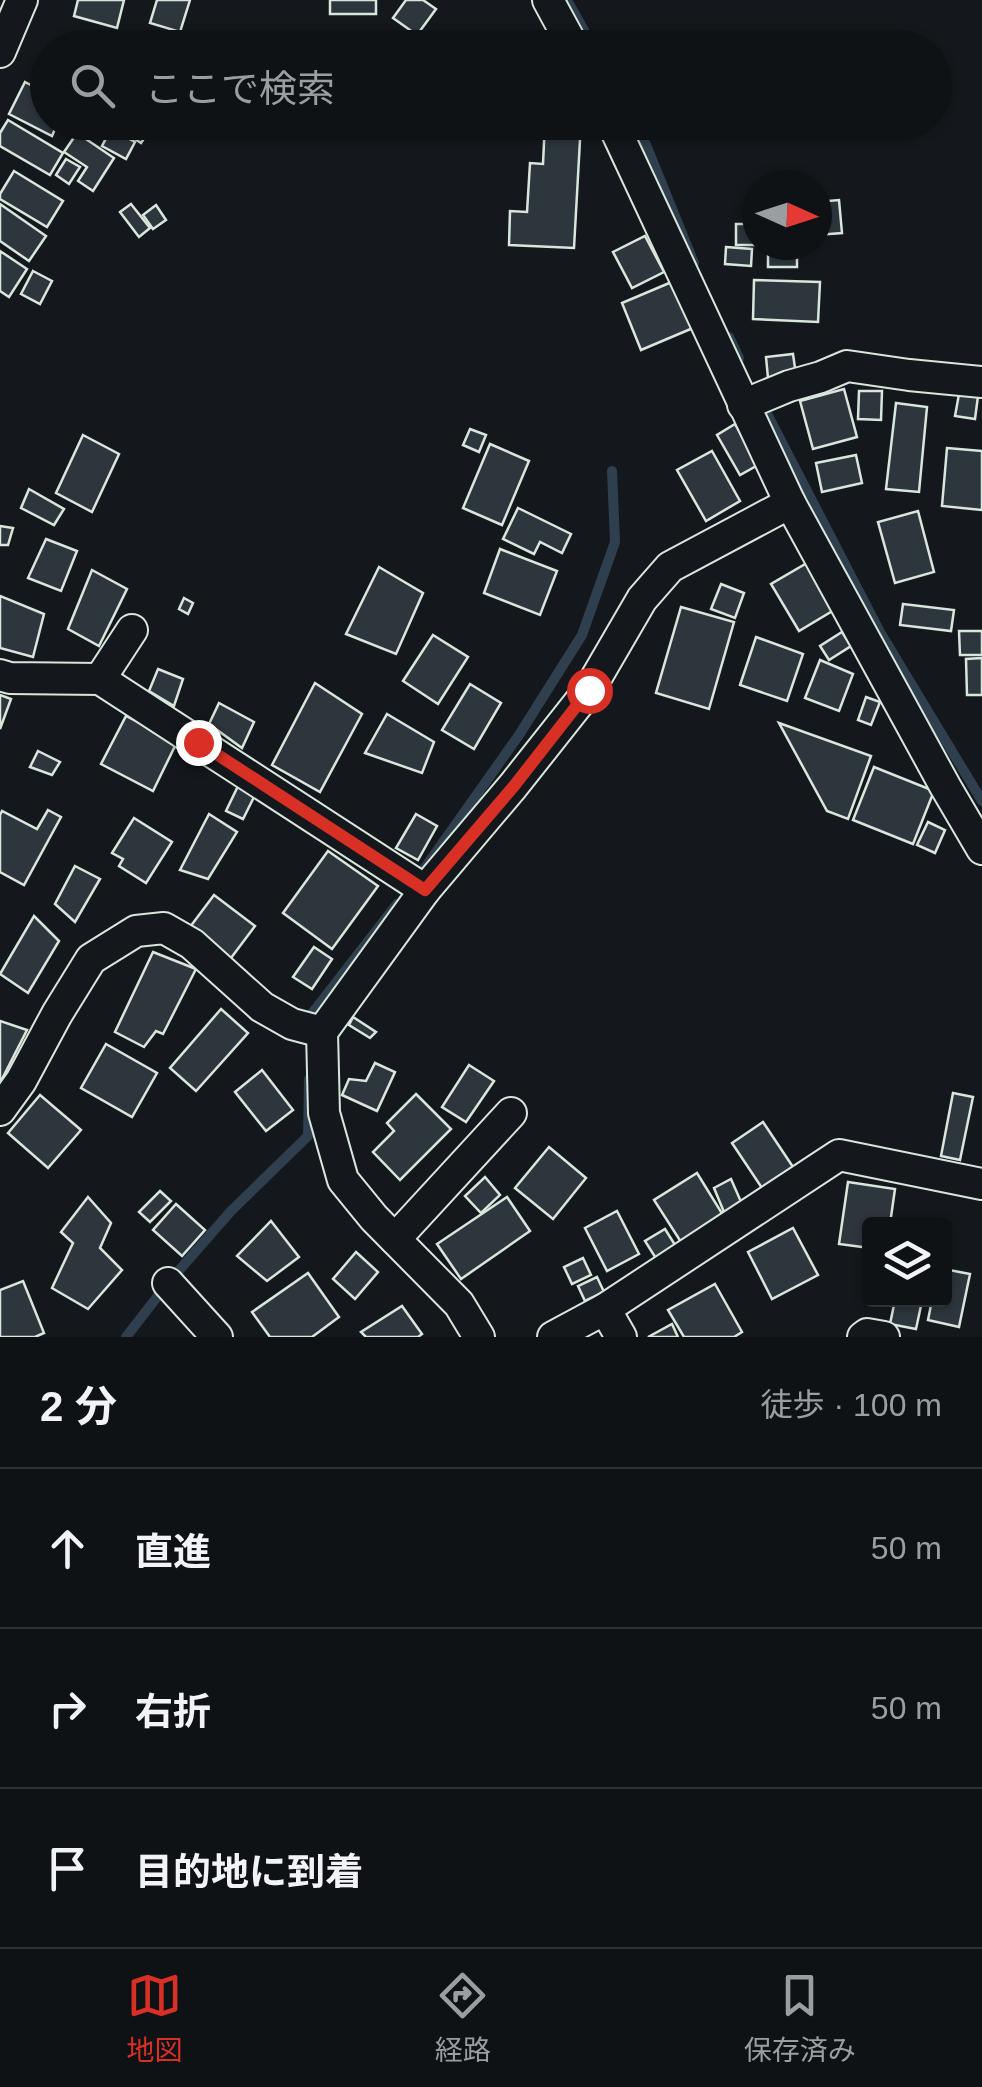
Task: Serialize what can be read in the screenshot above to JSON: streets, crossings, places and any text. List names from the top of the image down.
{
  "north": "right",
  "page": {
    "search": "ここで検索",
    "heading": ["2 分", "徒歩 · 100 m"],
    "list": [
      ["直進", "50 m"],
      ["右折", "50 m"],
      "目的地に到着"
    ],
    "nav": ["地図", "経路", "保存済み"]
  }
}
